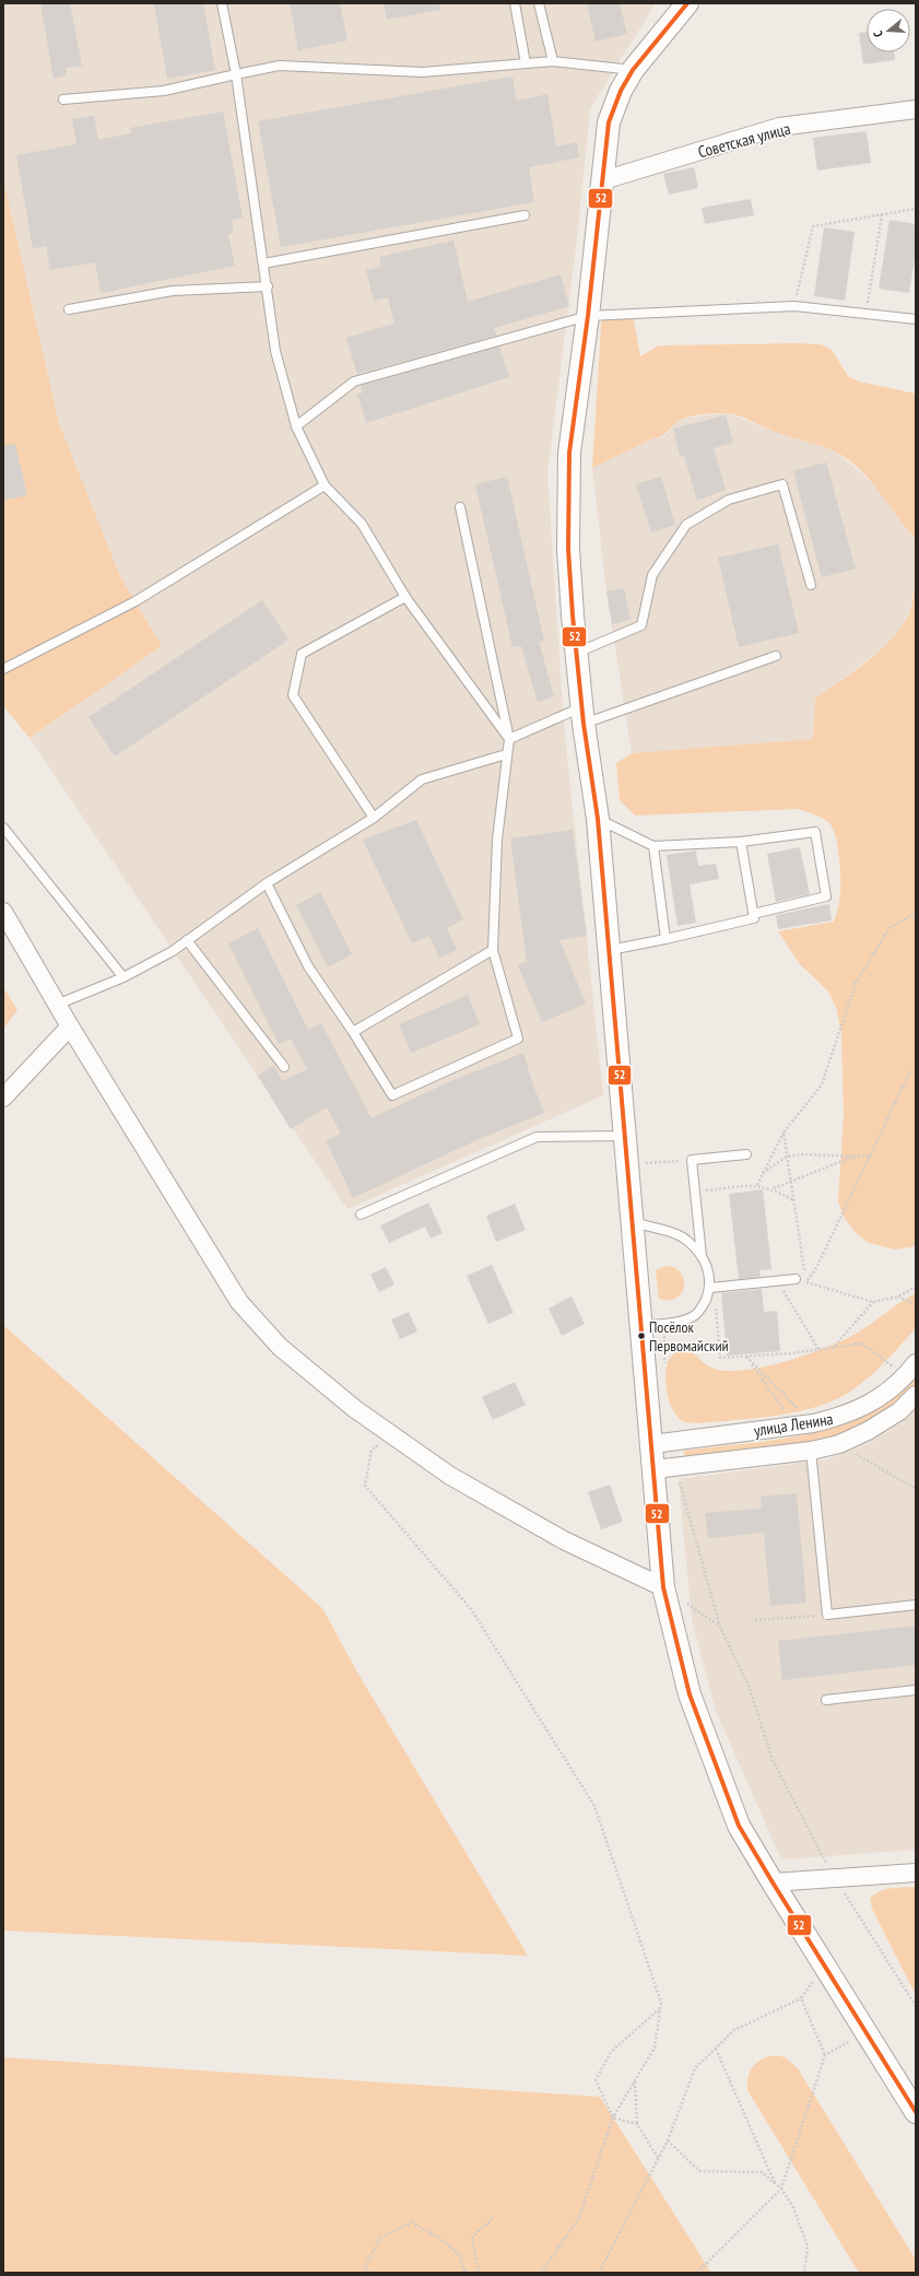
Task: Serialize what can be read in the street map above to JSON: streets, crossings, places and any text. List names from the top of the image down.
{
  "streets": {
    "street": ["Советская улица", "улица Ленина"]
  },
  "places": ["Посёлок Первомайский"],
  "lines": ["transit line 52"],
  "north": "left"
}
